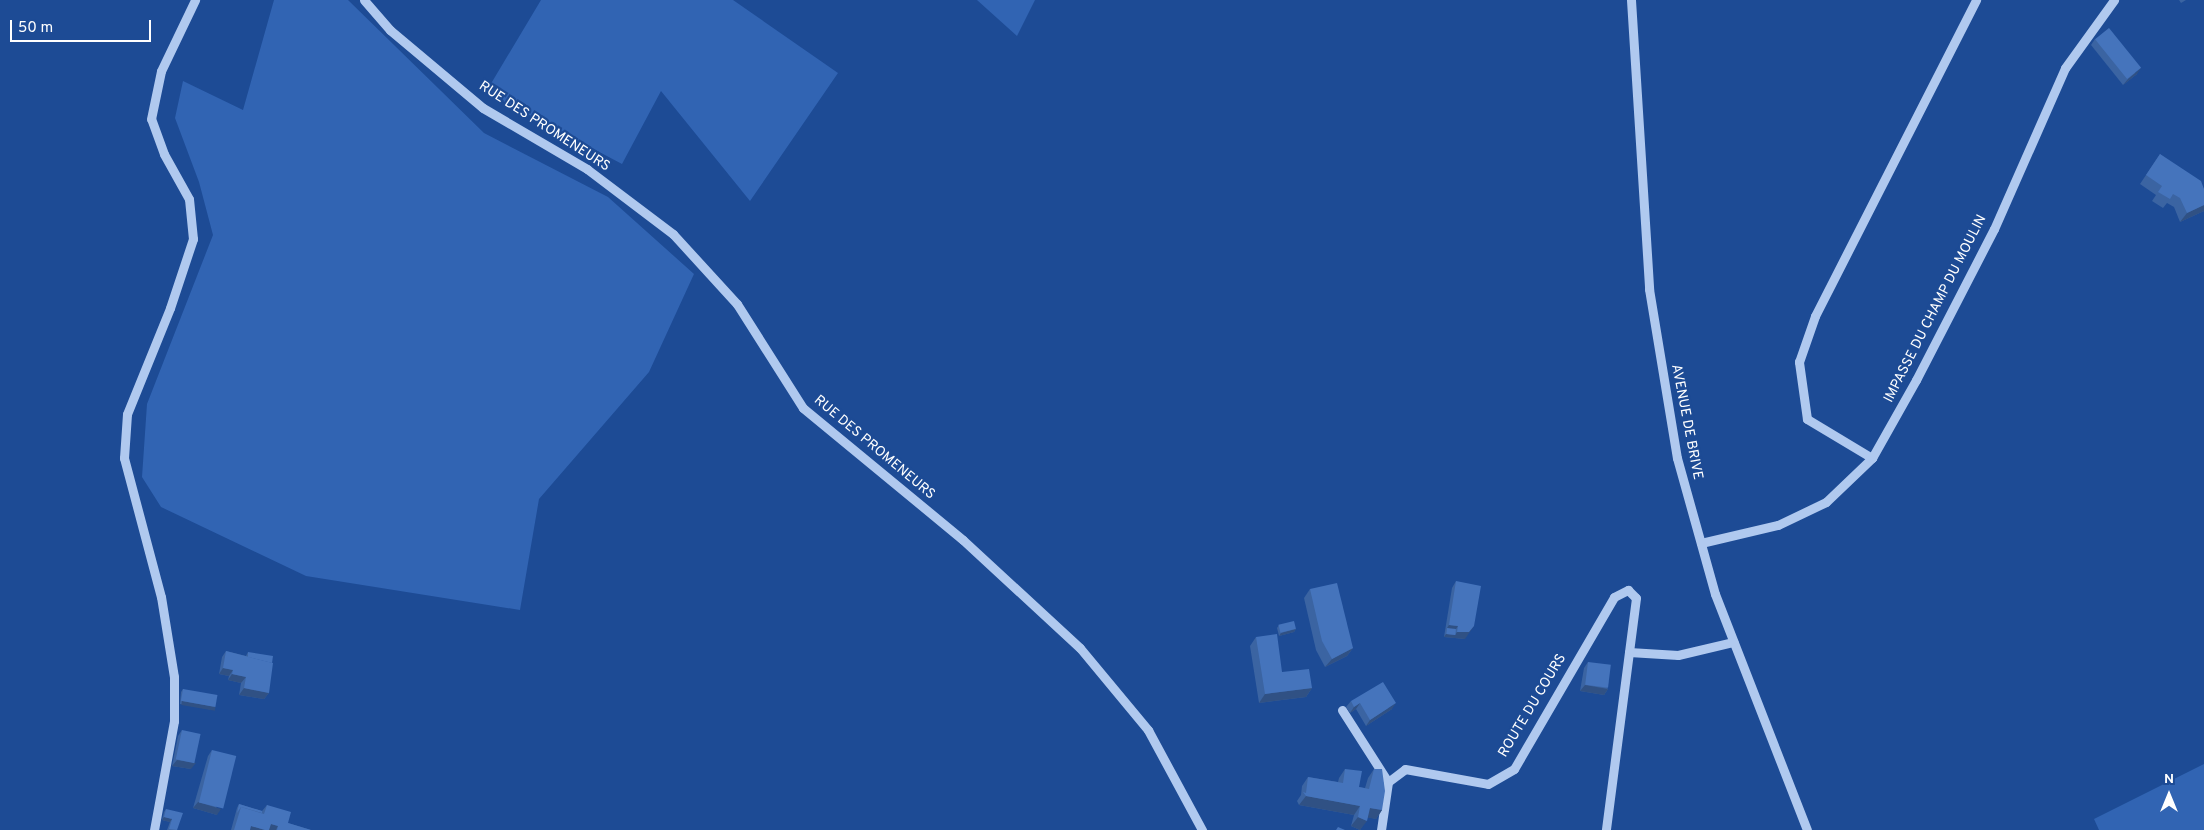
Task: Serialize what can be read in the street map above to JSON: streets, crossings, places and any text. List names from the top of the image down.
{
  "streets": {
    "street": [
      "RUE DES PROMENEURS",
      "IMPASSE DU CHAMP DU MOULIN",
      "AVENUE DE BRIVE",
      "ROUTE DU COURS"
    ]
  },
  "crossings": [
    ["IMPASSE DU CHAMP DU MOULIN", "AVENUE DE BRIVE"]
  ],
  "scale_bar": "50 m",
  "north": "top"
}
